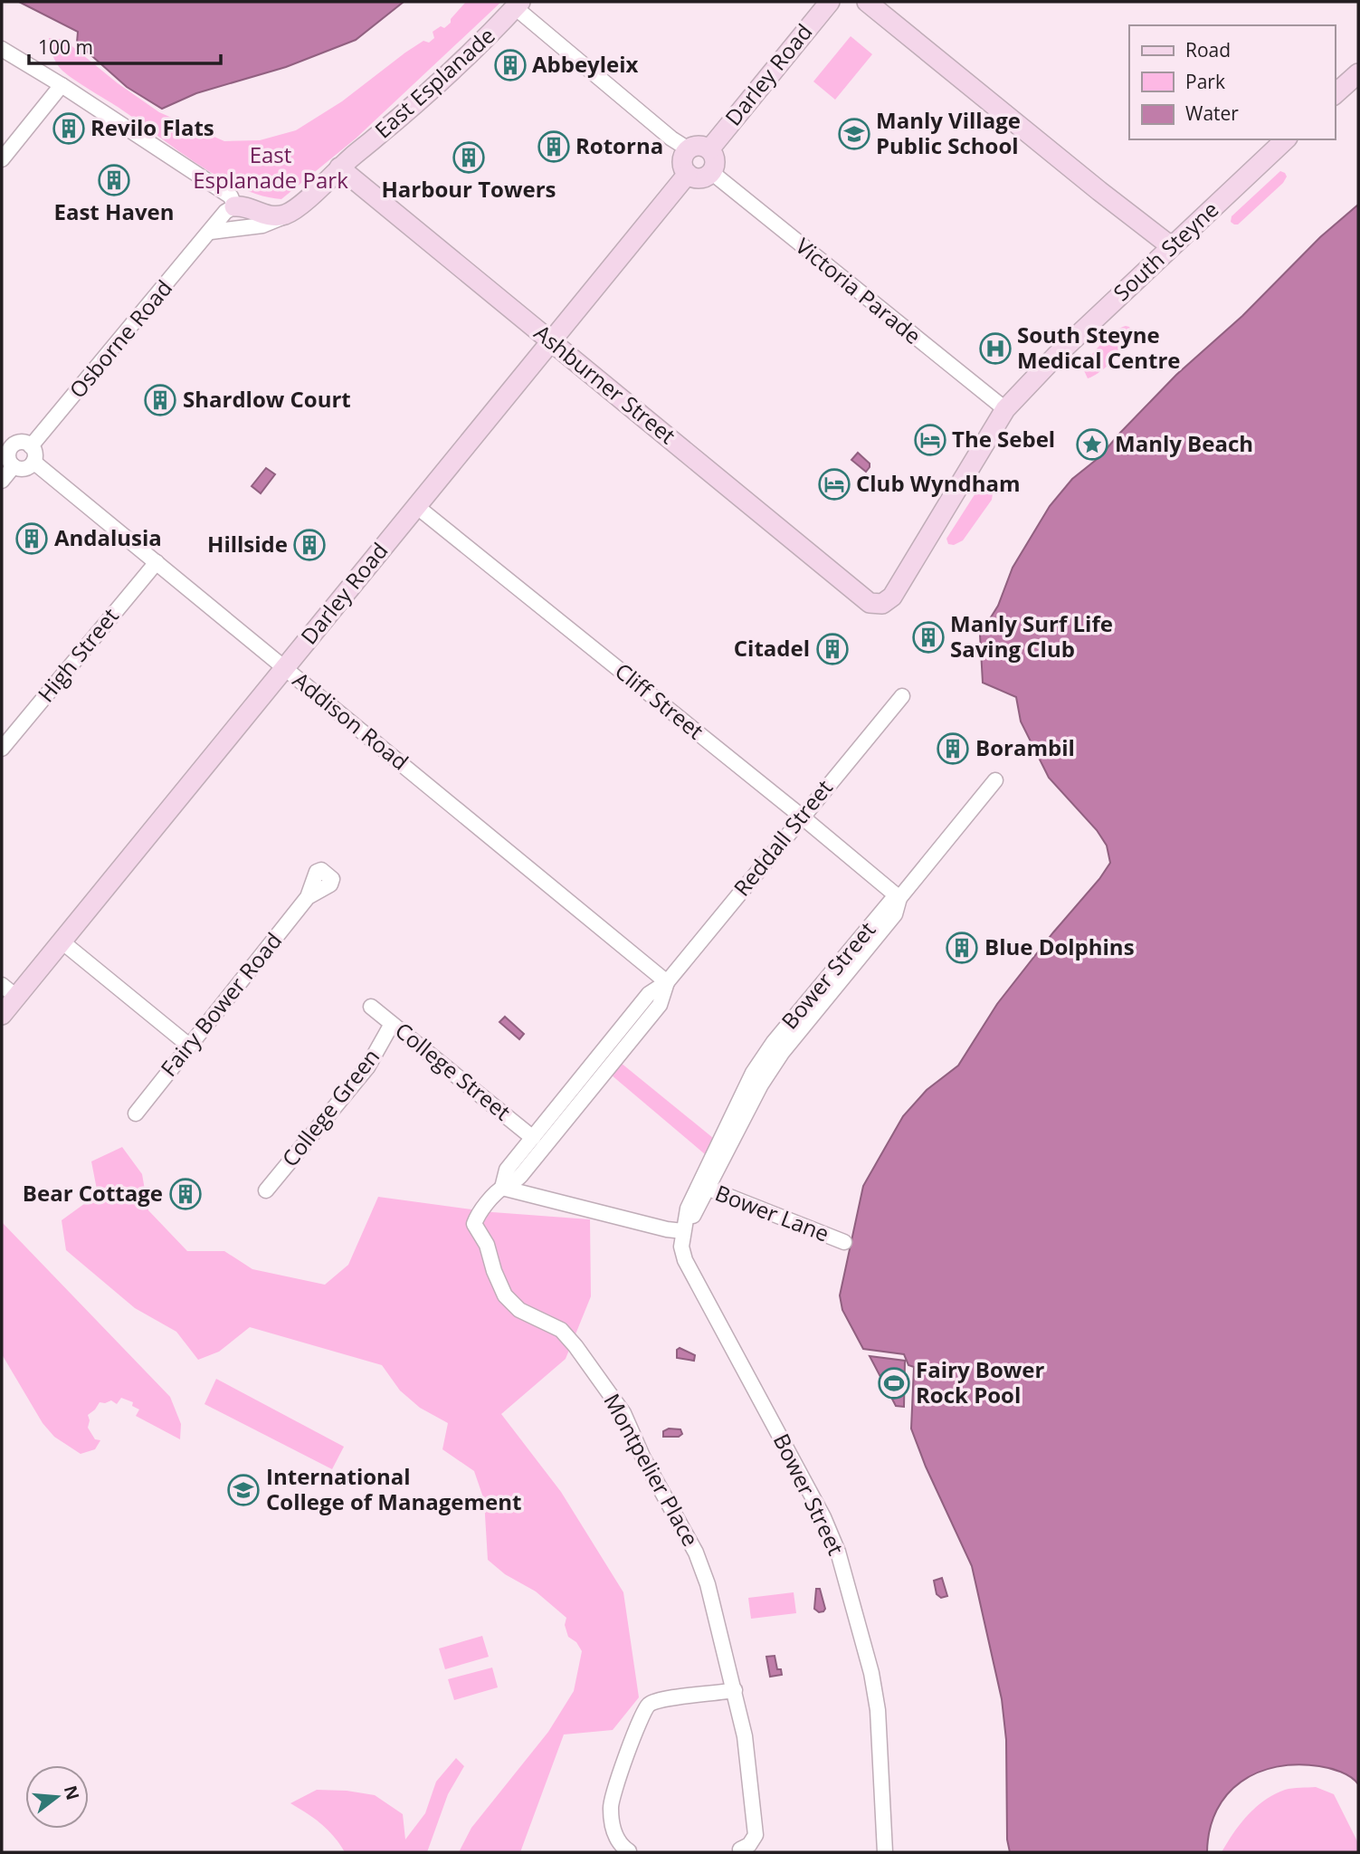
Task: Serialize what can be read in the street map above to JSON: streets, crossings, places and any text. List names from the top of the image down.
{
  "streets": {
    "street": [
      "Darley Road",
      "East Esplanade",
      "South Steyne",
      "Victoria Parade",
      "Osborne Road",
      "Ashburner Street",
      "High Street",
      "Cliff Street",
      "Addison Road",
      "Reddall Street",
      "Bower Street",
      "Fairy Bower Road",
      "College Street",
      "College Green",
      "Bower Lane",
      "Montpelier Place"
    ]
  },
  "crossings": [
    ["Darley Road", "Victoria Parade"],
    ["Darley Road", "Ashburner Street"],
    ["Darley Road", "Cliff Street"],
    ["Darley Road", "Addison Road"],
    ["East Esplanade", "Ashburner Street"],
    ["South Steyne", "Victoria Parade"],
    ["South Steyne", "Ashburner Street"],
    ["Osborne Road", "Addison Road"],
    ["High Street", "Addison Road"],
    ["Cliff Street", "Reddall Street"],
    ["Cliff Street", "Bower Street"],
    ["Addison Road", "Reddall Street"],
    ["Reddall Street", "College Street"],
    ["Reddall Street", "Montpelier Place"],
    ["Bower Street", "Bower Lane"],
    ["College Street", "College Green"]
  ],
  "parks": ["East Esplanade Park"],
  "places": {
    "building": [
      "Abbeyleix",
      "Revilo Flats",
      "Rotorna",
      "Harbour Towers",
      "East Haven",
      "Shardlow Court",
      "Andalusia",
      "Hillside",
      "Manly Surf Life Saving Club",
      "Citadel",
      "Borambil",
      "Blue Dolphins",
      "Bear Cottage"
    ],
    "school or university": ["Manly Village Public School", "International College of Management"],
    "hospital": ["South Steyne Medical Centre"],
    "hotel": ["The Sebel", "Club Wyndham"],
    "place": ["Manly Beach"],
    "sports": ["Fairy Bower Rock Pool"]
  },
  "legend": ["Road", "Park", "Water"],
  "scale_bar": "100 m",
  "north": "right"
}
